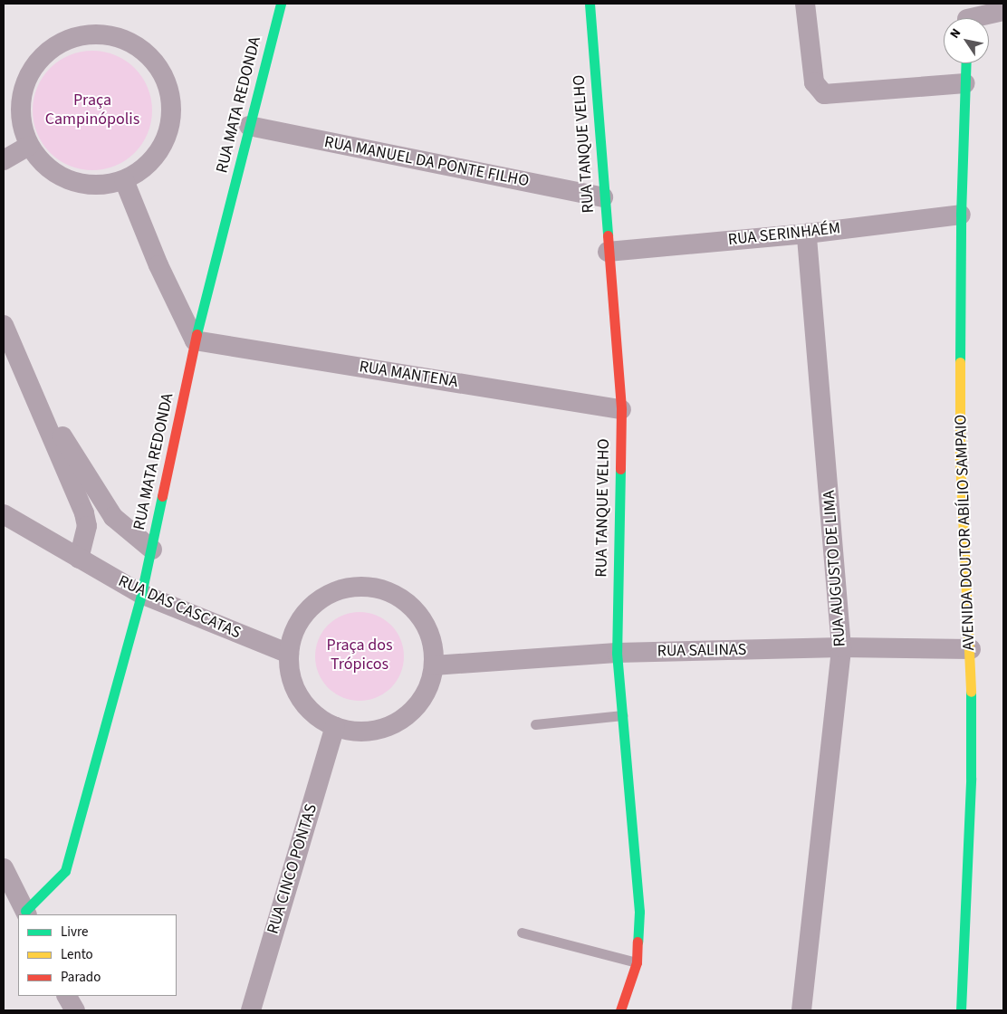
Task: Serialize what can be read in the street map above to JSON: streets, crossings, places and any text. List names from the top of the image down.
{
  "streets": {
    "street": [
      "RUA MATA REDONDA",
      "RUA TANQUE VELHO",
      "RUA MANUEL DA PONTE FILHO",
      "RUA SERINHAÉM",
      "RUA MANTENA",
      "AVENIDA DOUTOR ABÍLIO SAMPAIO",
      "RUA AUGUSTO DE LIMA",
      "RUA DAS CASCATAS",
      "RUA SALINAS",
      "RUA CINCO PONTAS"
    ]
  },
  "crossings": [
    ["RUA MATA REDONDA", "RUA MANUEL DA PONTE FILHO"],
    ["RUA MATA REDONDA", "RUA MANTENA"],
    ["RUA MATA REDONDA", "RUA DAS CASCATAS"],
    ["RUA TANQUE VELHO", "RUA MANUEL DA PONTE FILHO"],
    ["RUA TANQUE VELHO", "RUA SERINHAÉM"],
    ["RUA TANQUE VELHO", "RUA MANTENA"],
    ["RUA TANQUE VELHO", "RUA SALINAS"],
    ["RUA SERINHAÉM", "AVENIDA DOUTOR ABÍLIO SAMPAIO"],
    ["RUA SERINHAÉM", "RUA AUGUSTO DE LIMA"],
    ["AVENIDA DOUTOR ABÍLIO SAMPAIO", "RUA SALINAS"],
    ["RUA AUGUSTO DE LIMA", "RUA SALINAS"],
    ["RUA DAS CASCATAS", "RUA SALINAS"],
    ["RUA DAS CASCATAS", "RUA CINCO PONTAS"],
    ["RUA SALINAS", "RUA CINCO PONTAS"]
  ],
  "parks": ["Praça Campinópolis", "Praça dos Trópicos"],
  "legend": ["Livre", "Lento", "Parado"],
  "north": "top left"
}
